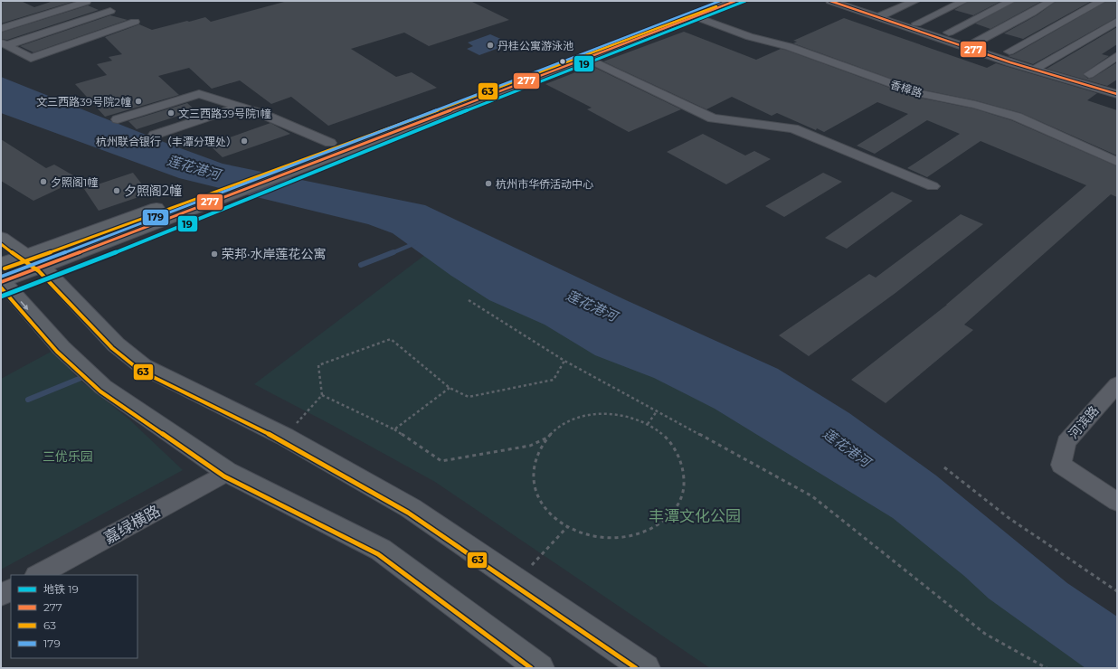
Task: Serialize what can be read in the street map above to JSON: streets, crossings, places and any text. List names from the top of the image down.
{
  "streets": {
    "street": ["香樟路", "河滨路", "嘉绿横路"]
  },
  "water": ["莲花港河"],
  "parks": ["三优乐园", "丰潭文化公园"],
  "places": [
    "丹桂公寓游泳池",
    "文三西路39号院2幢",
    "文三西路39号院1幢",
    "杭州联合银行（丰潭分理处）",
    "夕照阁1幢",
    "杭州市华侨活动中心",
    "夕照阁2幢",
    "荣邦·水岸莲花公寓"
  ],
  "lines": [
    "metro line 19",
    "transit line 277",
    "transit line 179",
    "transit line 63"
  ],
  "legend": [
    "地铁 19",
    "277",
    "63",
    "179"
  ]
}
